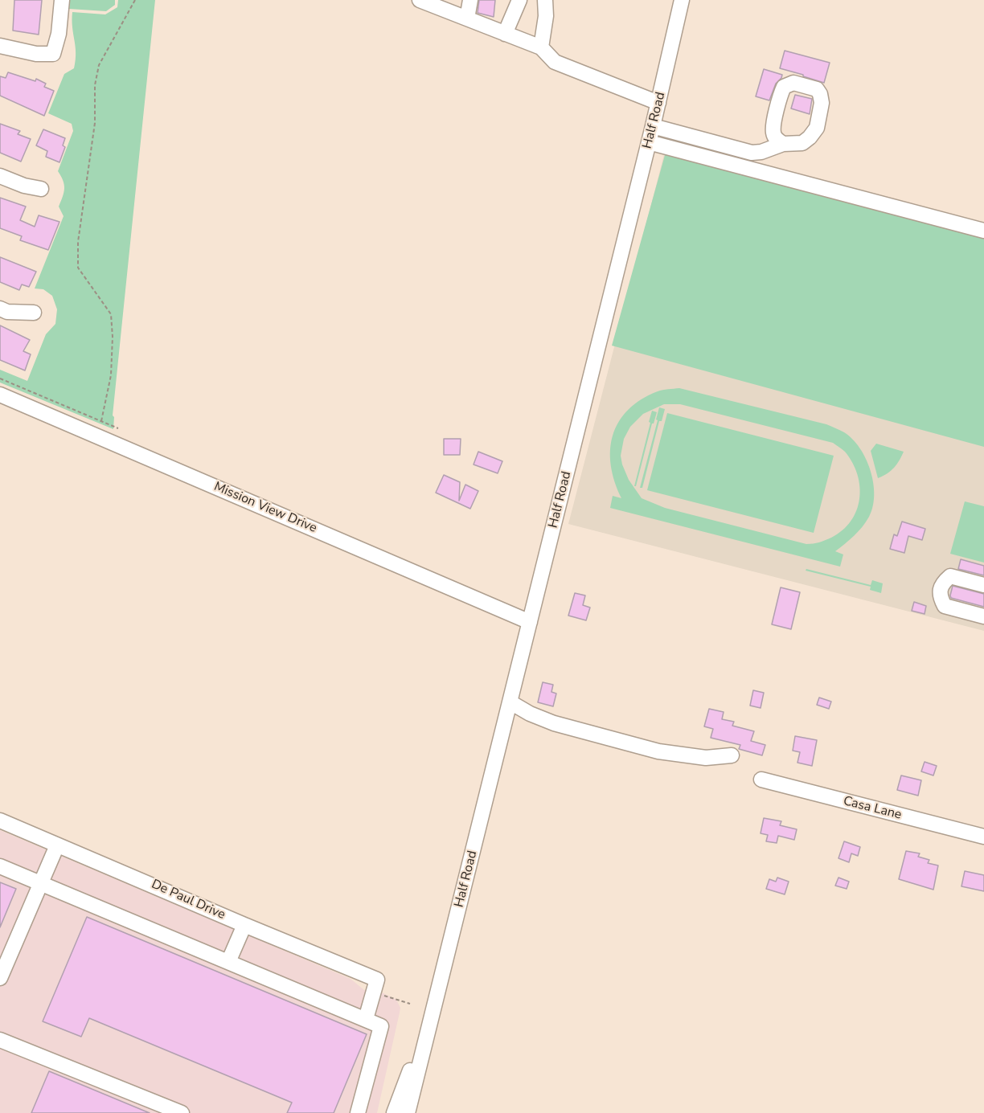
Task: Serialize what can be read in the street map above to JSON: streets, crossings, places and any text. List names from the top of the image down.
{
  "streets": {
    "street": [
      "Half Road",
      "Mission View Drive",
      "Casa Lane",
      "De Paul Drive"
    ]
  },
  "crossings": [
    ["Half Road", "Mission View Drive"]
  ]
}
